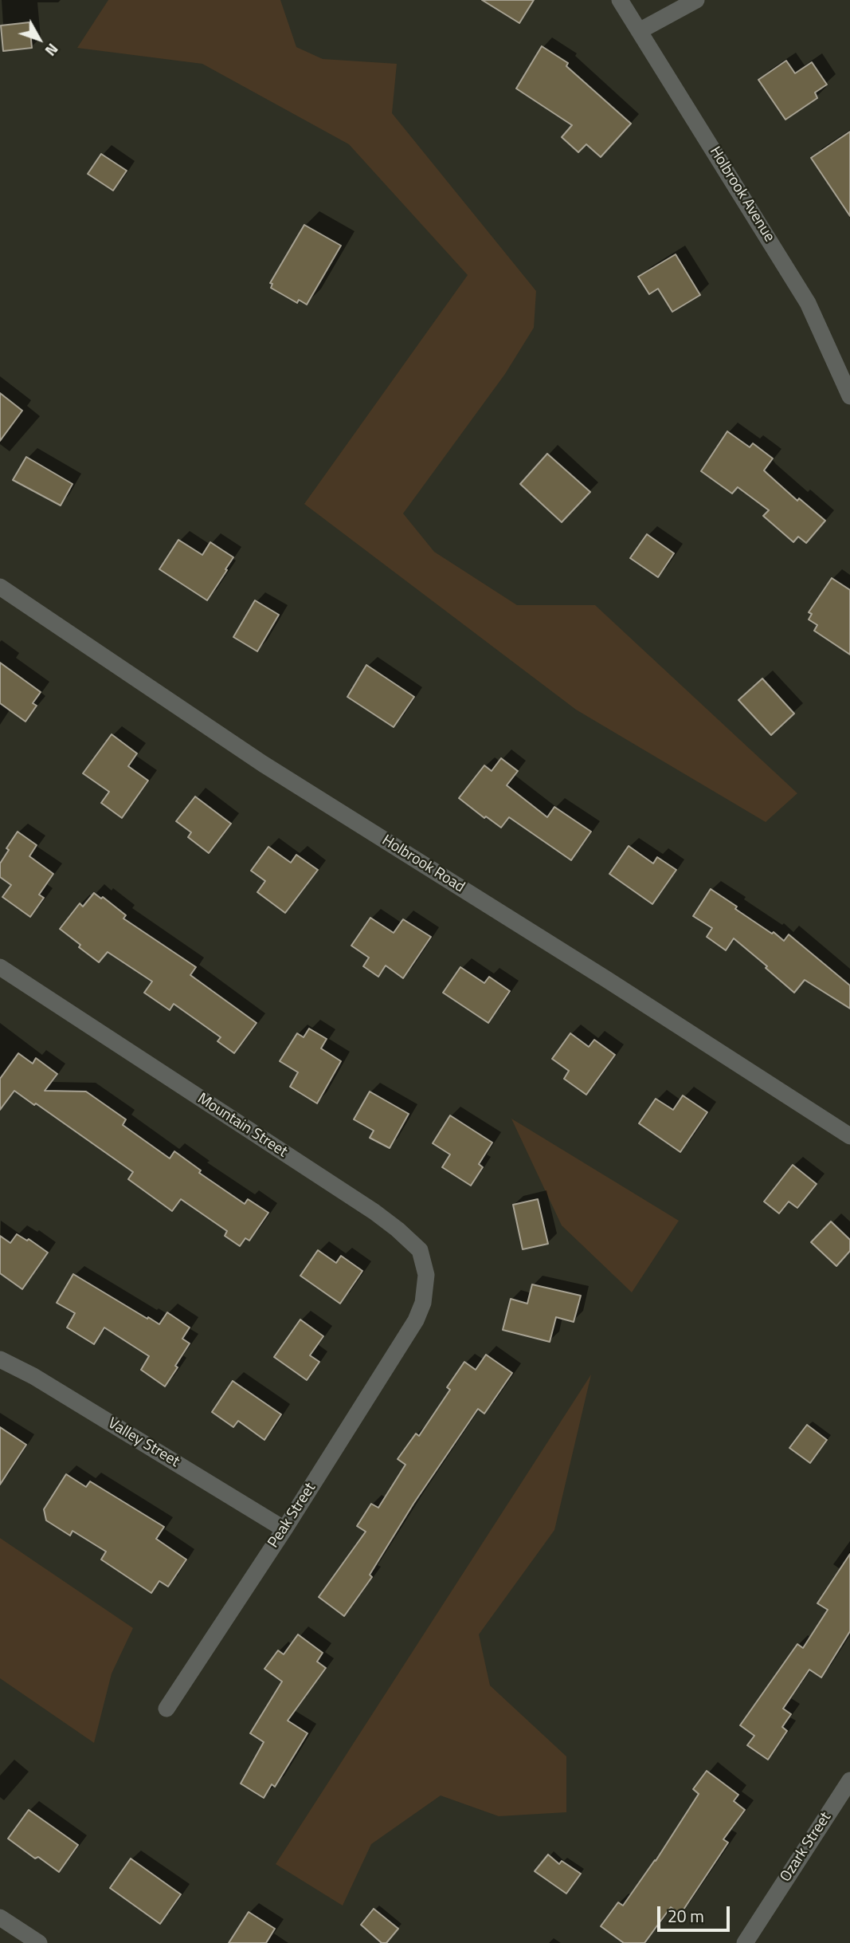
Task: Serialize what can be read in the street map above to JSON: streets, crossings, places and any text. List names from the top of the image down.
{
  "streets": {
    "street": [
      "Holbrook Avenue",
      "Holbrook Road",
      "Mountain Street",
      "Valley Street",
      "Peak Street",
      "Ozark Street"
    ]
  },
  "crossings": [
    ["Mountain Street", "Peak Street"],
    ["Valley Street", "Peak Street"]
  ],
  "scale_bar": "20 m",
  "north": "bottom right"
}
